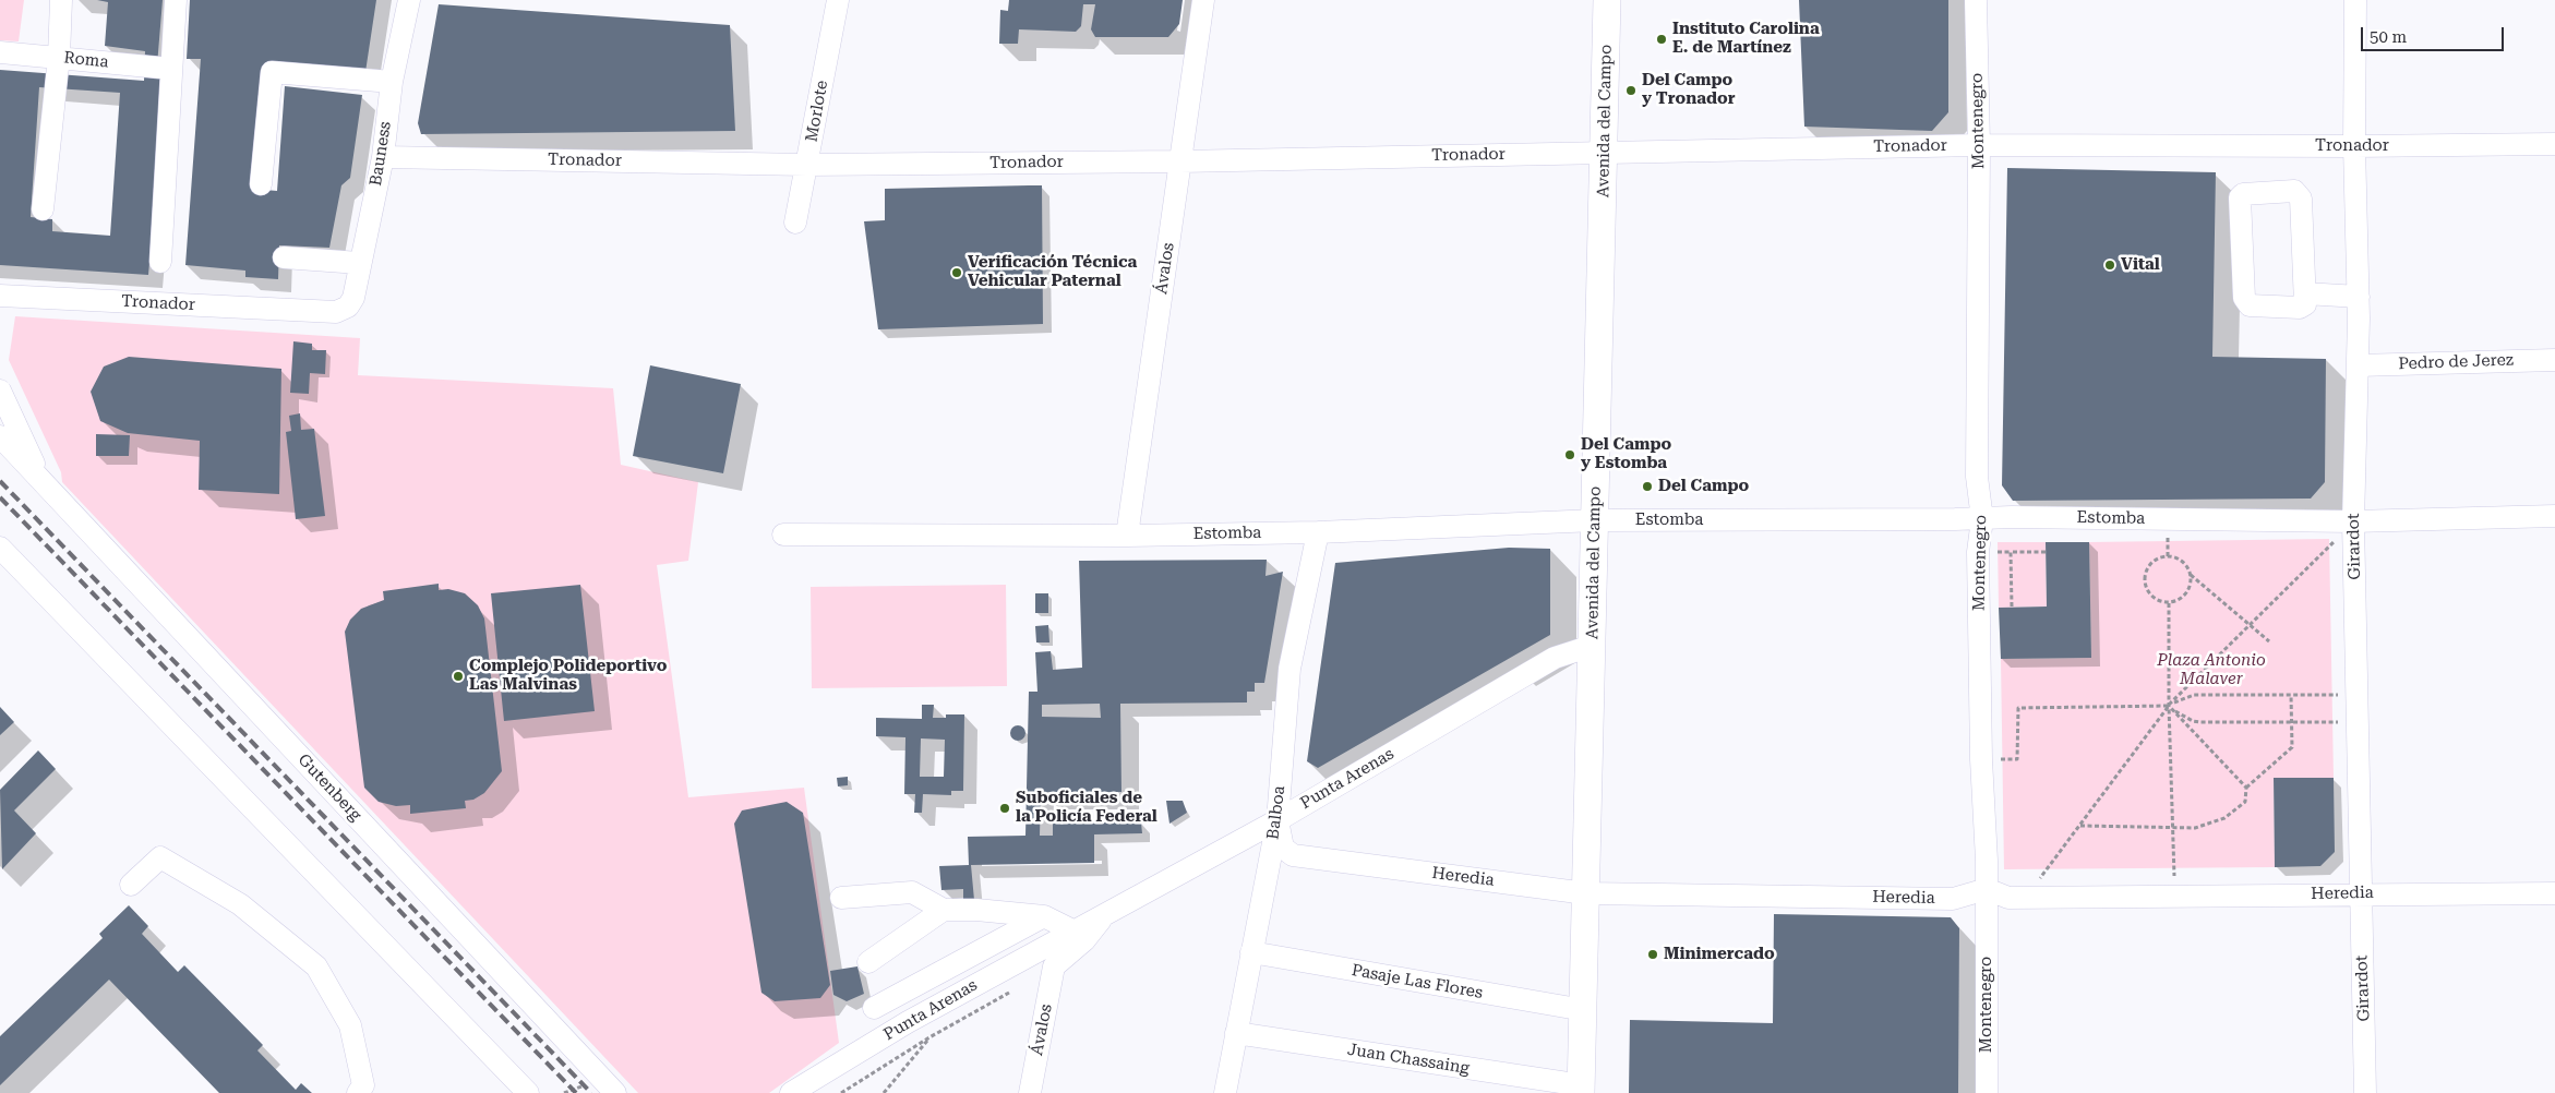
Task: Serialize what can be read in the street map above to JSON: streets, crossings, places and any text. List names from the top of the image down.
{
  "streets": {
    "main road": ["Avenida del Campo"],
    "street": [
      "Roma",
      "Morlote",
      "Montenegro",
      "Tronador",
      "Bauness",
      "Ávalos",
      "Pedro de Jerez",
      "Estomba",
      "Girardot",
      "Punta Arenas",
      "Gutenberg",
      "Balboa",
      "Heredia",
      "Pasaje Las Flores",
      "Juan Chassaing"
    ]
  },
  "crossings": [
    ["Morlote", "Tronador"],
    ["Avenida del Campo", "Tronador"],
    ["Avenida del Campo", "Estomba"],
    ["Avenida del Campo", "Punta Arenas"],
    ["Avenida del Campo", "Heredia"],
    ["Avenida del Campo", "Pasaje Las Flores"],
    ["Avenida del Campo", "Juan Chassaing"],
    ["Montenegro", "Tronador"],
    ["Montenegro", "Estomba"],
    ["Montenegro", "Heredia"],
    ["Tronador", "Bauness"],
    ["Tronador", "Ávalos"],
    ["Tronador", "Girardot"],
    ["Ávalos", "Estomba"],
    ["Ávalos", "Punta Arenas"],
    ["Pedro de Jerez", "Girardot"],
    ["Estomba", "Girardot"],
    ["Estomba", "Balboa"],
    ["Girardot", "Heredia"],
    ["Punta Arenas", "Balboa"],
    ["Punta Arenas", "Heredia"],
    ["Balboa", "Heredia"],
    ["Balboa", "Pasaje Las Flores"],
    ["Balboa", "Juan Chassaing"]
  ],
  "parks": ["Plaza Antonio Malaver"],
  "places": [
    "Instituto Carolina E. de Martínez",
    "Del Campo y Tronador",
    "Vital",
    "Verificación Técnica Vehicular Paternal",
    "Del Campo y Estomba",
    "Del Campo",
    "Complejo Polideportivo Las Malvinas",
    "Suboficiales de la Policía Federal",
    "Minimercado"
  ],
  "scale_bar": "50 m"
}
